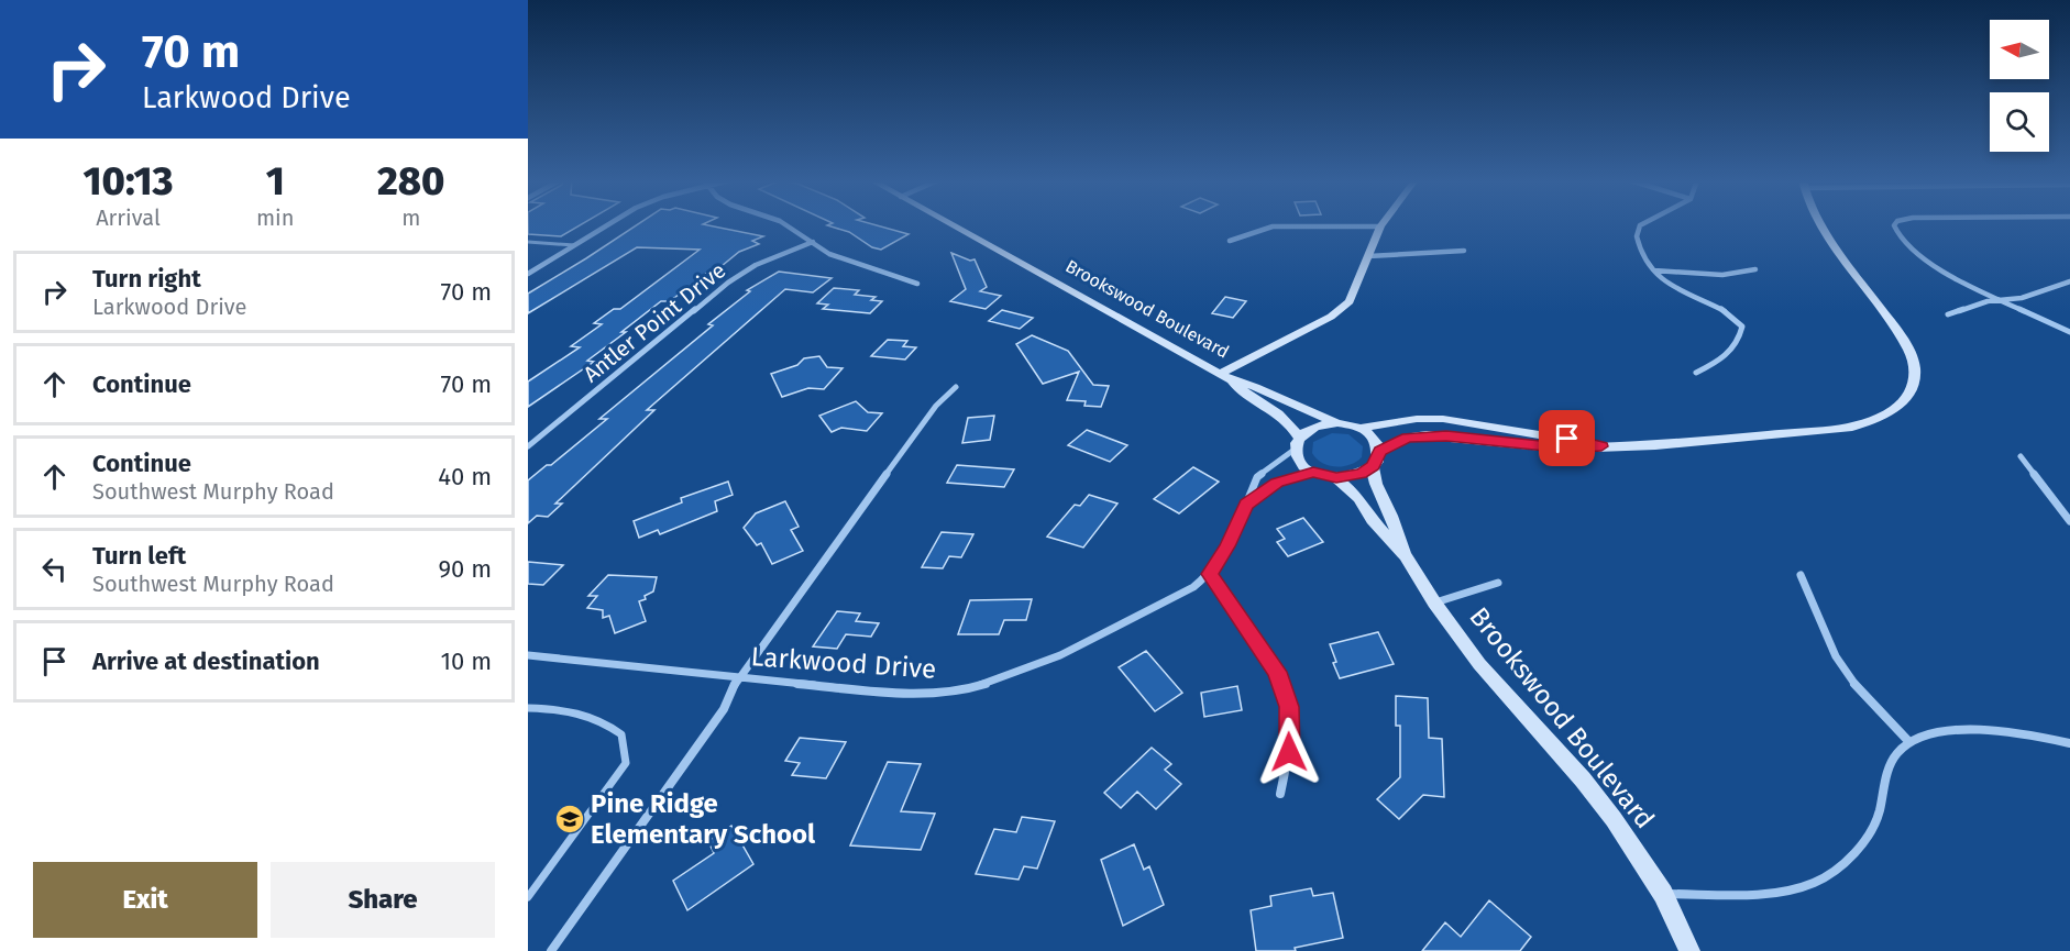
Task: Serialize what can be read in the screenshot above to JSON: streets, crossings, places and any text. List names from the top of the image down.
{
  "streets": {
    "main road": ["Brookswood Boulevard"],
    "street": ["Antler Point Drive", "Larkwood Drive"]
  },
  "crossings": [
    ["Brookswood Boulevard", "Larkwood Drive"]
  ],
  "places": {
    "school or university": ["Pine Ridge Elementary School"]
  },
  "north": "left",
  "page": {
    "turn": ["70 m", "Larkwood Drive"],
    "eta": [
      "10:13",
      "Arrival",
      "1",
      "min",
      "280",
      "m"
    ],
    "list": [
      {
        "name": "Turn right",
        "note": "Larkwood Drive",
        "value": "70 m"
      },
      {
        "name": "Continue",
        "value": "70 m"
      },
      {
        "name": "Continue",
        "note": "Southwest Murphy Road",
        "value": "40 m"
      },
      {
        "name": "Turn left",
        "note": "Southwest Murphy Road",
        "value": "90 m"
      },
      {
        "name": "Arrive at destination",
        "value": "10 m"
      }
    ],
    "buttons": ["Exit", "Share"]
  }
}
